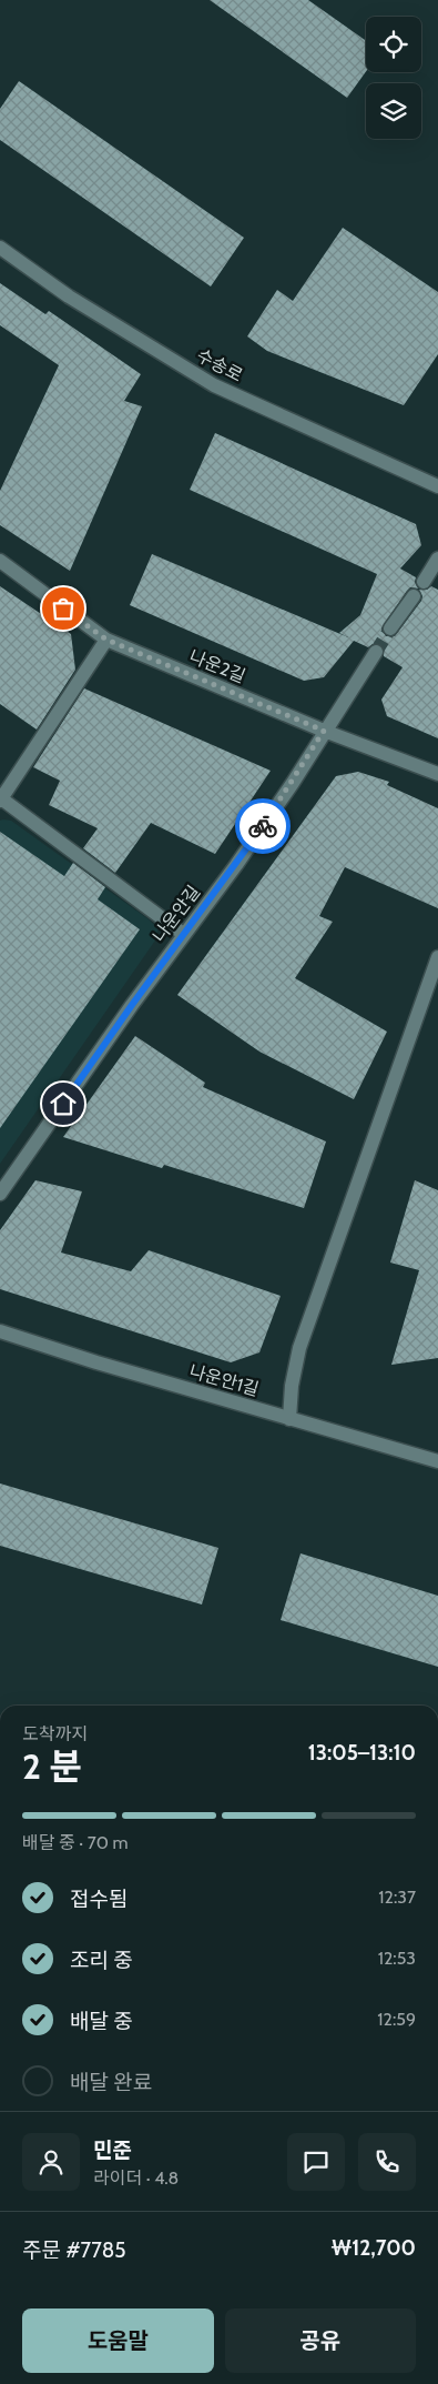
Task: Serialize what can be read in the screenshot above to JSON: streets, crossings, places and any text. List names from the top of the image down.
{
  "streets": {
    "street": [
      "수송로",
      "나운2길",
      "나운안길",
      "나운안1길"
    ]
  },
  "crossings": [
    ["나운2길", "나운안길"]
  ],
  "page": {
    "heading": ["2 분", "도착까지", "13:05–13:10"],
    "panel": [
      "민준",
      "라이더 · 4.8",
      "주문 #7785",
      "₩12,700"
    ],
    "bar": "배달 중 · 70 m",
    "list": [
      ["접수됨", "12:37"],
      ["조리 중", "12:53"],
      ["배달 중", "12:59"],
      "배달 완료"
    ],
    "buttons": ["도움말", "공유"]
  }
}
